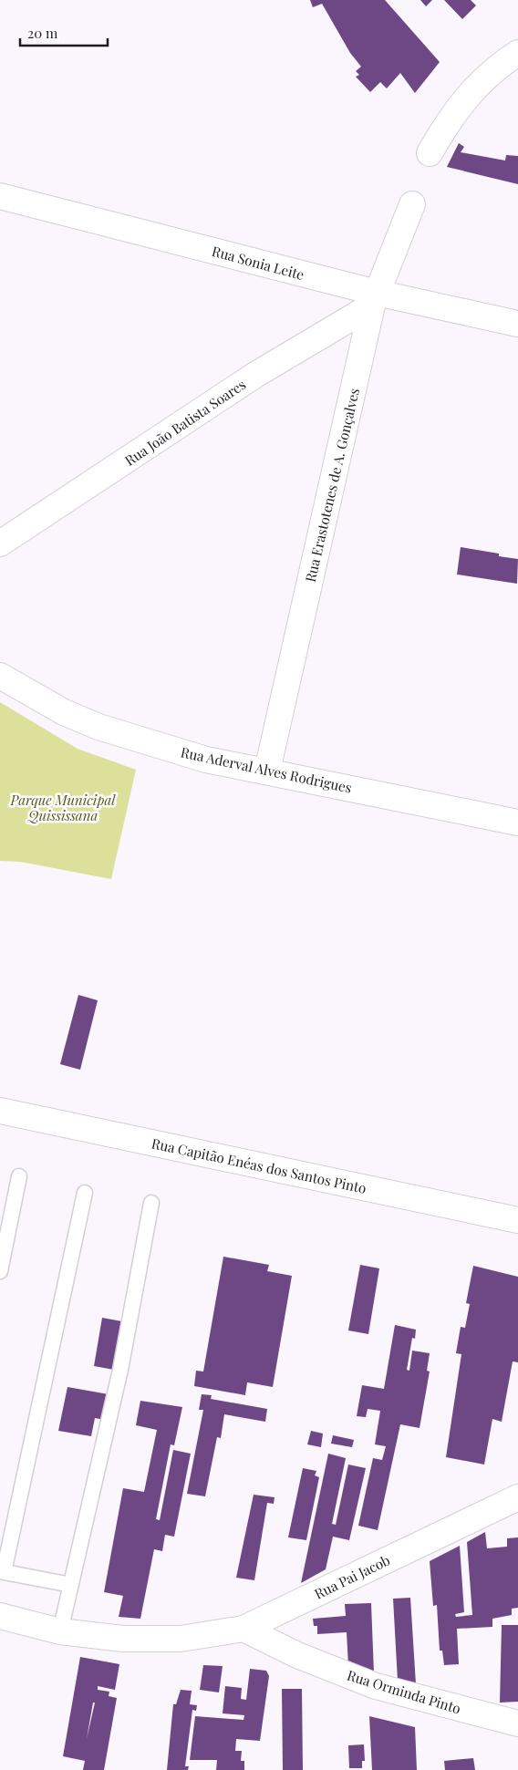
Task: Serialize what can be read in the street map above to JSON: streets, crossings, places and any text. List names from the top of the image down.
{
  "streets": {
    "street": [
      "Rua Sonia Leite",
      "Rua João Batista Soares",
      "Rua Erastotenes de A. Gonçalves",
      "Rua Aderval Alves Rodrigues",
      "Rua Capitão Enéas dos Santos Pinto",
      "Rua Pai Jacob",
      "Rua Orminda Pinto"
    ]
  },
  "crossings": [
    ["Rua Sonia Leite", "Rua João Batista Soares"],
    ["Rua Sonia Leite", "Rua Erastotenes de A. Gonçalves"],
    ["Rua João Batista Soares", "Rua Erastotenes de A. Gonçalves"],
    ["Rua Erastotenes de A. Gonçalves", "Rua Aderval Alves Rodrigues"],
    ["Rua Pai Jacob", "Rua Orminda Pinto"]
  ],
  "parks": ["Parque Municipal Quississana"],
  "scale_bar": "20 m"
}
